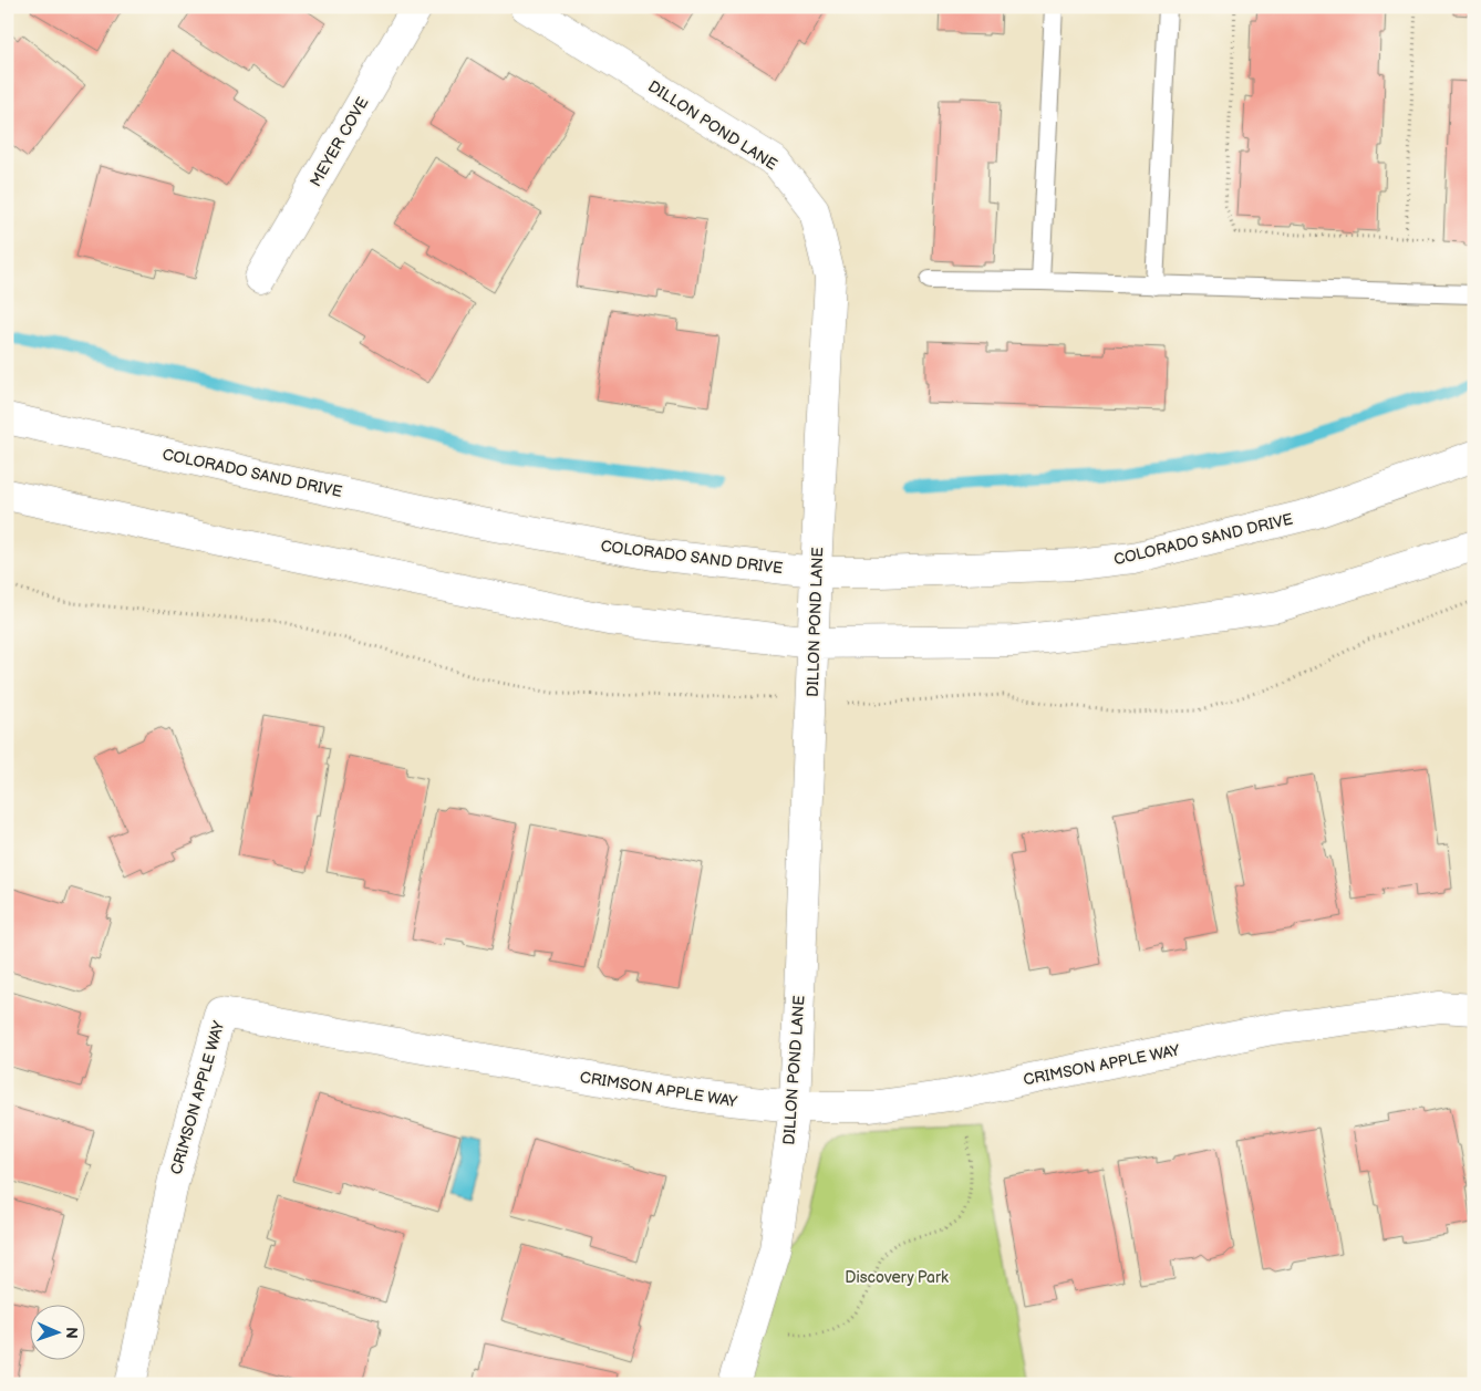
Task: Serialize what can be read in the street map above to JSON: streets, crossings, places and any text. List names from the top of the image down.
{
  "streets": {
    "street": [
      "DILLON POND LANE",
      "MEYER COVE",
      "COLORADO SAND DRIVE",
      "CRIMSON APPLE WAY"
    ]
  },
  "crossings": [
    ["DILLON POND LANE", "COLORADO SAND DRIVE"],
    ["DILLON POND LANE", "CRIMSON APPLE WAY"]
  ],
  "parks": ["Discovery Park"],
  "north": "right"
}
